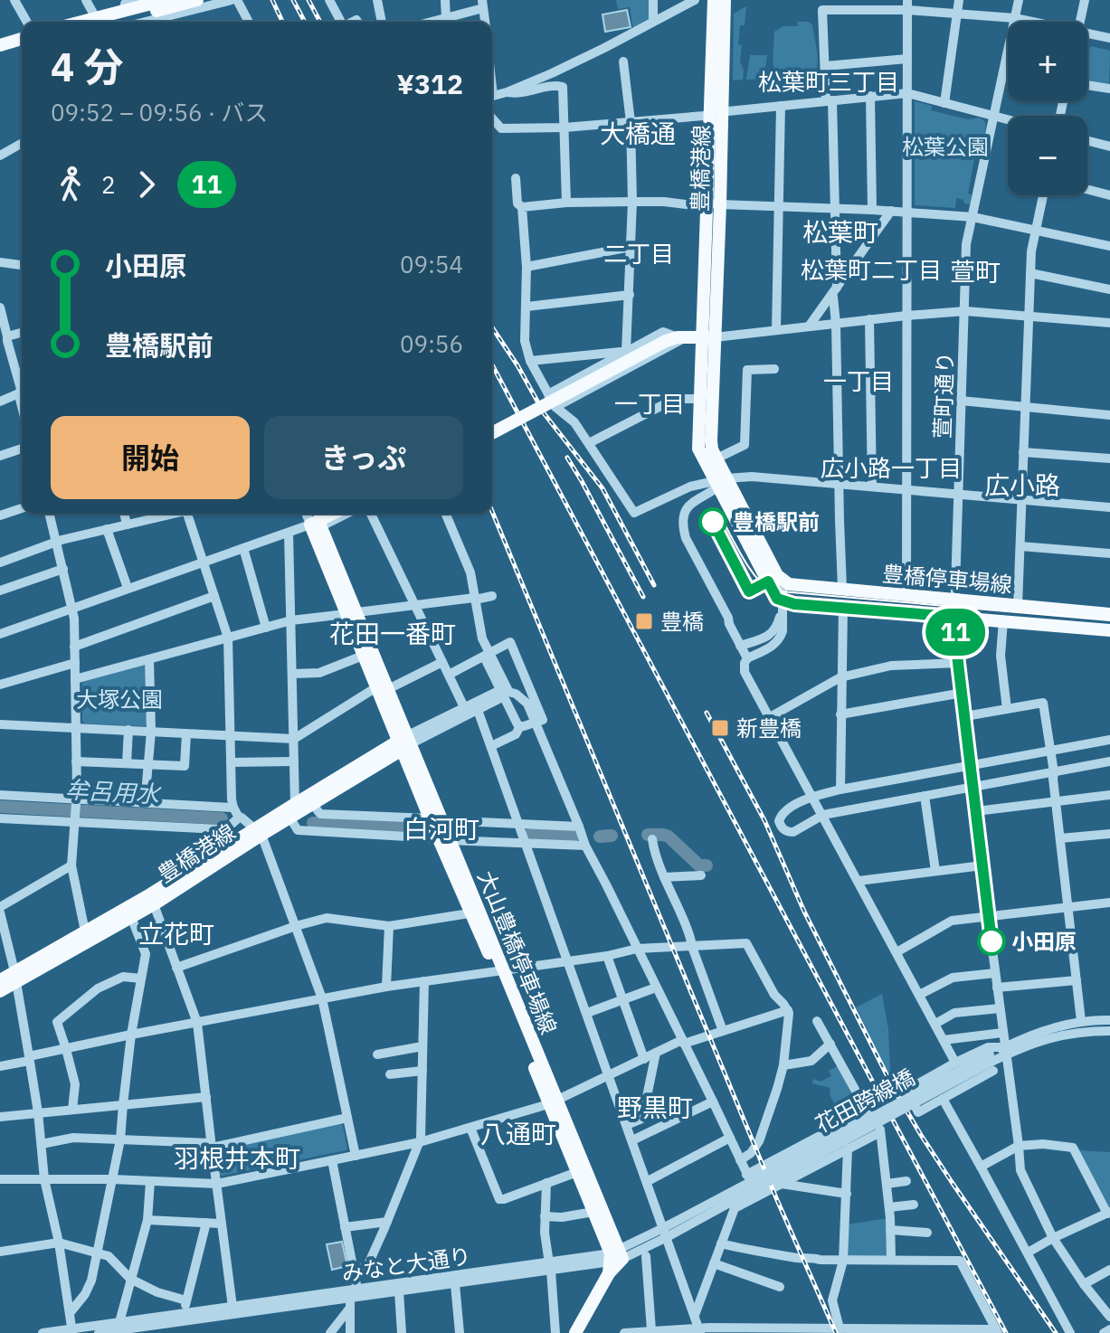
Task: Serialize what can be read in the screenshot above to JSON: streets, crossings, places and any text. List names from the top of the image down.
{
  "streets": {
    "main road": ["豊橋港線", "豊橋停車場線", "大山豊橋停車場線"],
    "street": ["萱町通り", "花田跨線橋", "みなと大通り"]
  },
  "crossings": [
    ["豊橋港線", "大山豊橋停車場線"],
    ["萱町通り", "豊橋停車場線"],
    ["大山豊橋停車場線", "みなと大通り"],
    ["花田跨線橋", "みなと大通り"]
  ],
  "districts": [
    "松葉町三丁目",
    "大橋通",
    "松葉町",
    "二丁目",
    "松葉町二丁目",
    "萱町",
    "一丁目",
    "一丁目",
    "広小路一丁目",
    "広小路",
    "花田一番町",
    "白河町",
    "立花町",
    "野黒町",
    "八通町",
    "羽根井本町"
  ],
  "water": ["牟呂用水"],
  "parks": ["松葉公園", "大塚公園"],
  "places": {
    "other": ["豊橋駅前", "小田原"],
    "transit": ["豊橋", "新豊橋"]
  },
  "lines": ["bus line 11"],
  "page": {
    "on_map": "11",
    "map_buttons": ["+", "−"],
    "heading": ["4 分", "09:52 – 09:56 · バス", "¥312"],
    "legs": ["2", "11"],
    "list": [
      {
        "name": "小田原",
        "value": "09:54"
      },
      {
        "name": "豊橋駅前",
        "value": "09:56"
      }
    ],
    "buttons": ["開始", "きっぷ"]
  }
}
